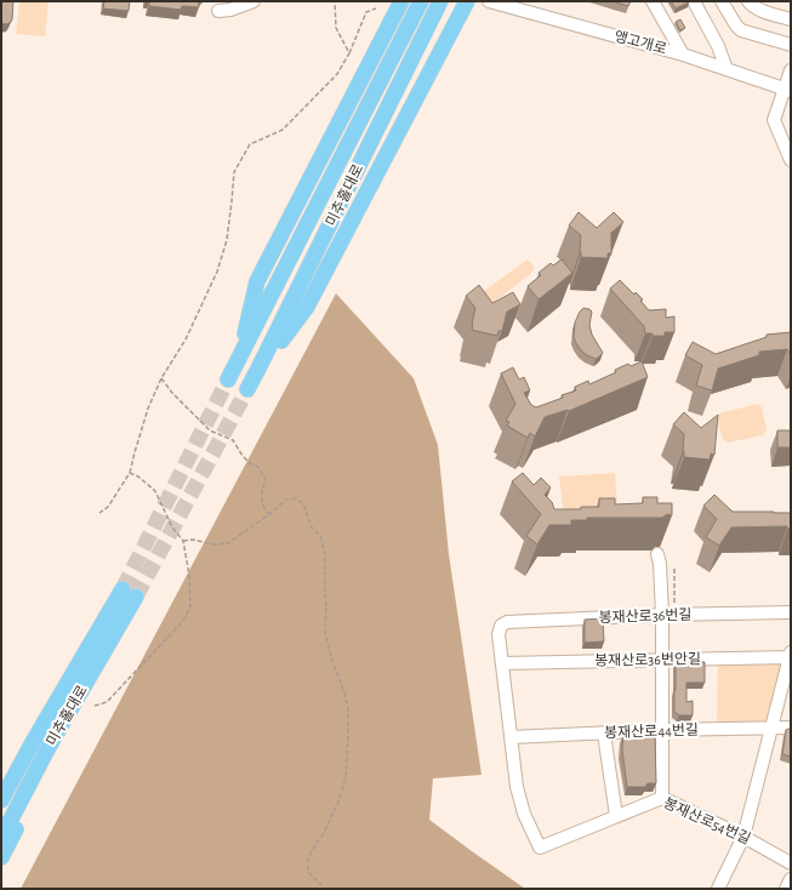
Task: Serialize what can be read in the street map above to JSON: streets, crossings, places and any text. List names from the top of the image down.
{
  "streets": {
    "main road": ["미추홀대로"],
    "street": [
      "앵고개로",
      "봉재산로36번길",
      "봉재산로36번안길",
      "봉재산로44번길",
      "봉재산로54번길"
    ]
  },
  "crossings": [
    ["봉재산로36번길", "봉재산로36번안길"],
    ["봉재산로44번길", "봉재산로54번길"]
  ]
}
